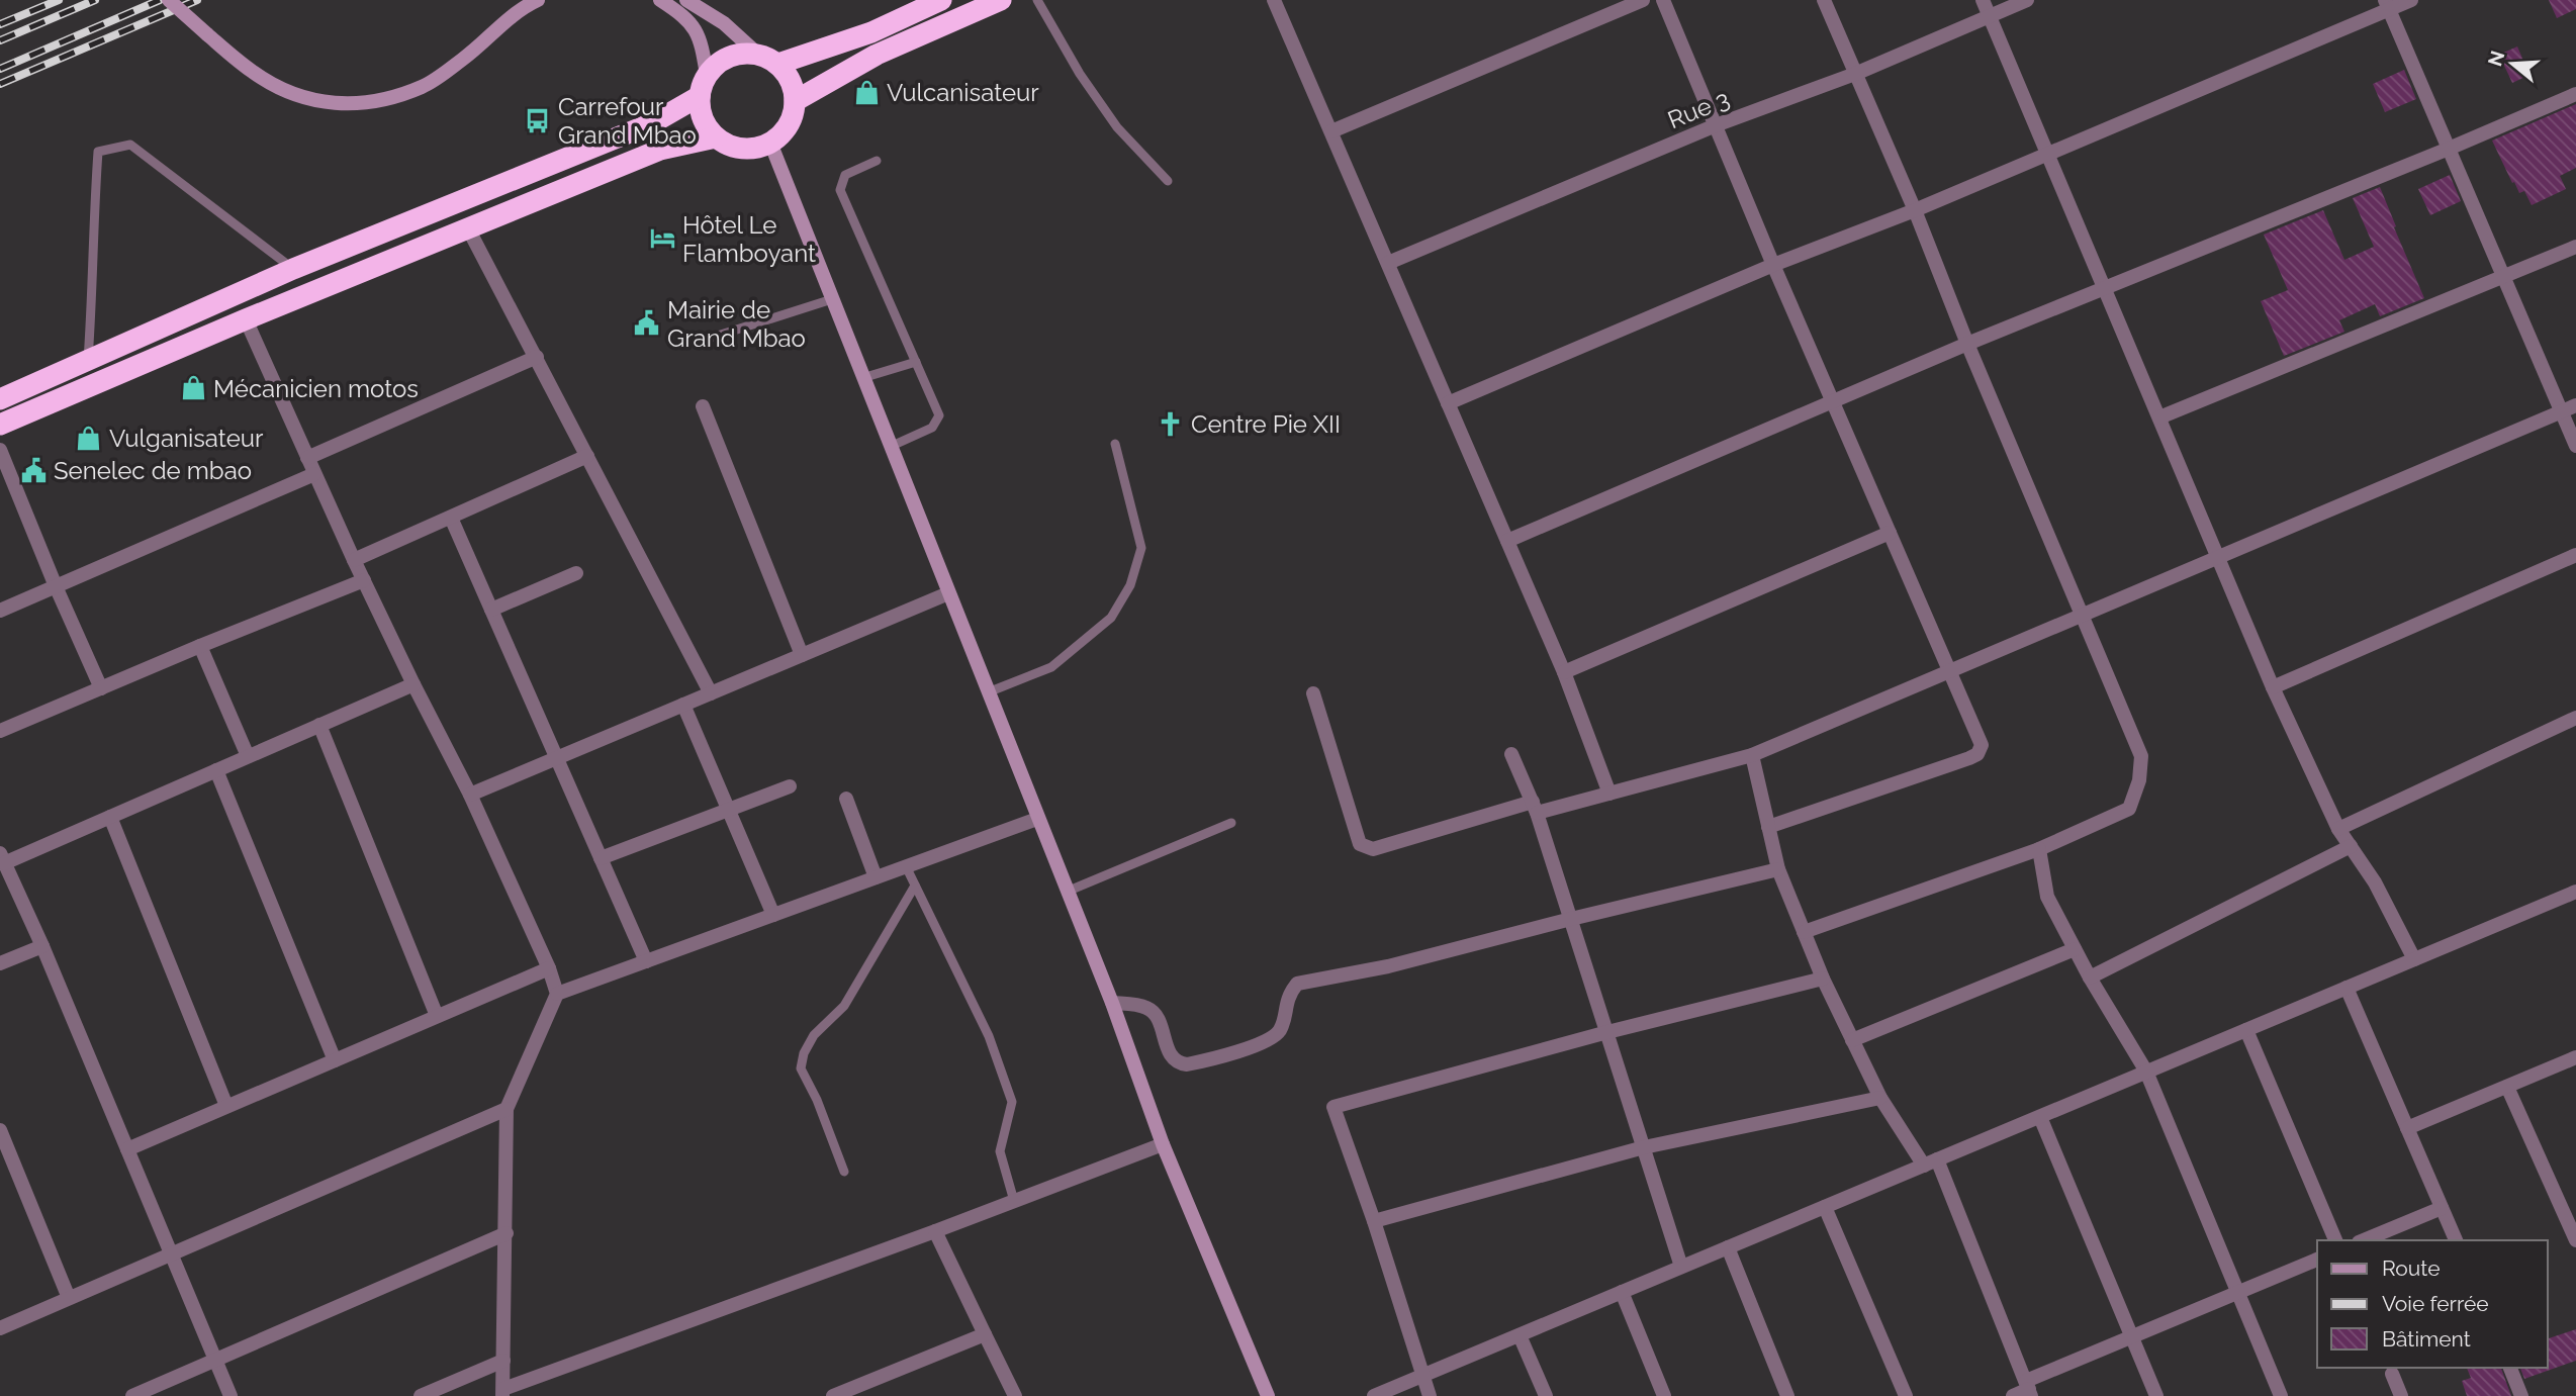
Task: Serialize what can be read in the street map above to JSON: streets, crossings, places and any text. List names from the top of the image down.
{
  "streets": {
    "street": ["Rue 3"]
  },
  "places": {
    "shop": ["Vulcanisateur", "Mécanicien motos", "Vulganisateur"],
    "bus stop": ["Carrefour Grand Mbao"],
    "hotel": ["Hôtel Le Flamboyant"],
    "public building": ["Mairie de Grand Mbao", "Senelec de mbao"],
    "church": ["Centre Pie XII"]
  },
  "legend": ["Route", "Voie ferrée", "Bâtiment"],
  "north": "left"
}
